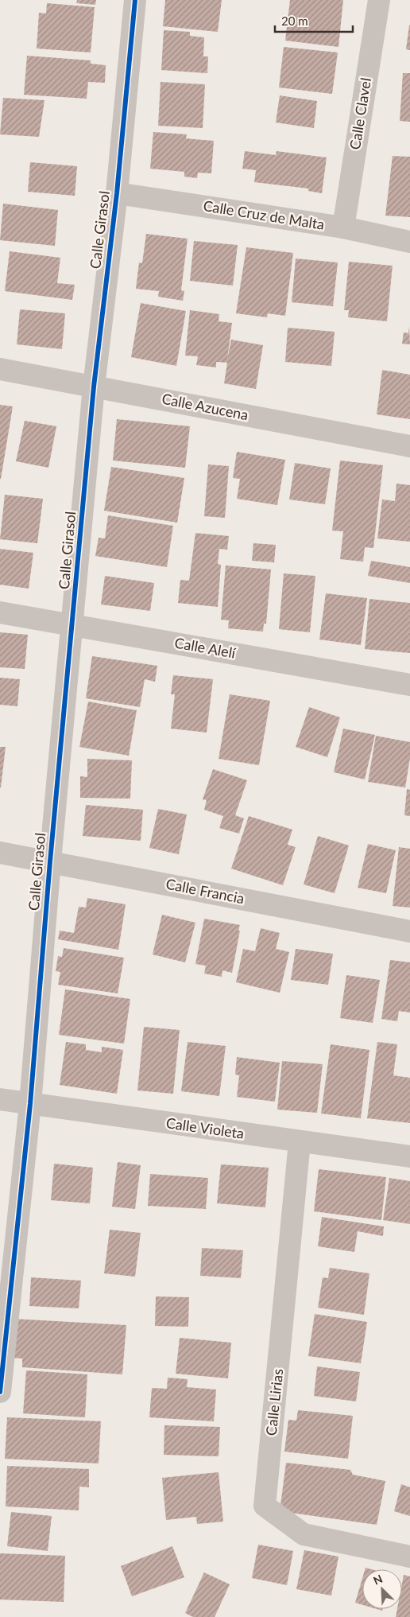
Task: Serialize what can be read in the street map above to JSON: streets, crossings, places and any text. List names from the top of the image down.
{
  "streets": {
    "street": [
      "Calle Clavel",
      "Calle Cruz de Malta",
      "Calle Girasol",
      "Calle Azucena",
      "Calle Alelí",
      "Calle Francia",
      "Calle Violeta",
      "Calle Lirias"
    ]
  },
  "crossings": [
    ["Calle Clavel", "Calle Cruz de Malta"],
    ["Calle Cruz de Malta", "Calle Girasol"],
    ["Calle Girasol", "Calle Azucena"],
    ["Calle Girasol", "Calle Alelí"],
    ["Calle Girasol", "Calle Francia"],
    ["Calle Girasol", "Calle Violeta"],
    ["Calle Violeta", "Calle Lirias"]
  ],
  "scale_bar": "20 m",
  "north": "top left"
}
